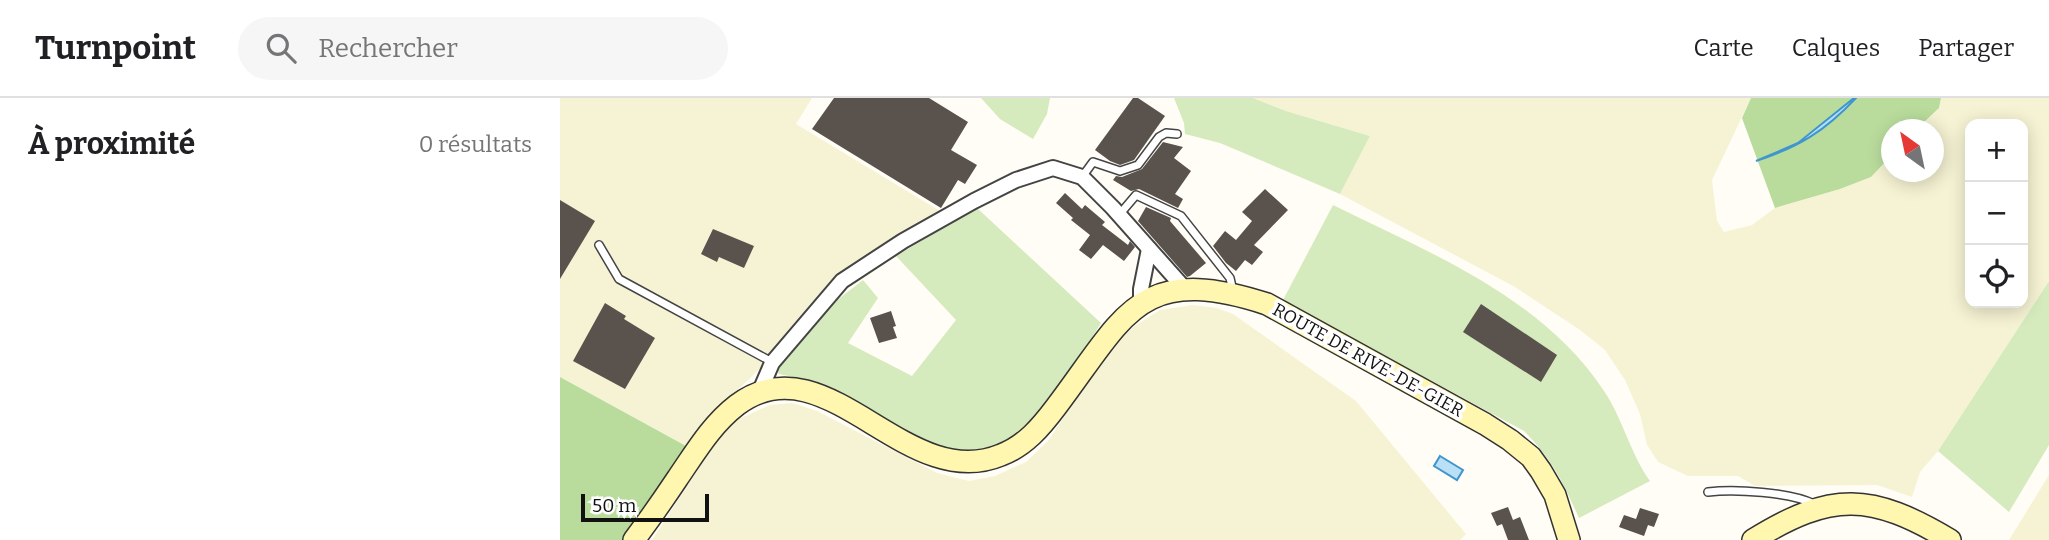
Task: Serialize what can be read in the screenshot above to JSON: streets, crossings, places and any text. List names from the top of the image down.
{
  "streets": {
    "main road": ["ROUTE DE RIVE-DE-GIER"]
  },
  "scale_bar": "50 m",
  "north": "top left",
  "page": {
    "header": "Turnpoint",
    "search": "Rechercher",
    "nav": ["Carte", "Calques", "Partager"],
    "heading": ["À proximité", "0 résultats"],
    "map_buttons": ["+", "−"],
    "scale": "50 m"
  }
}
